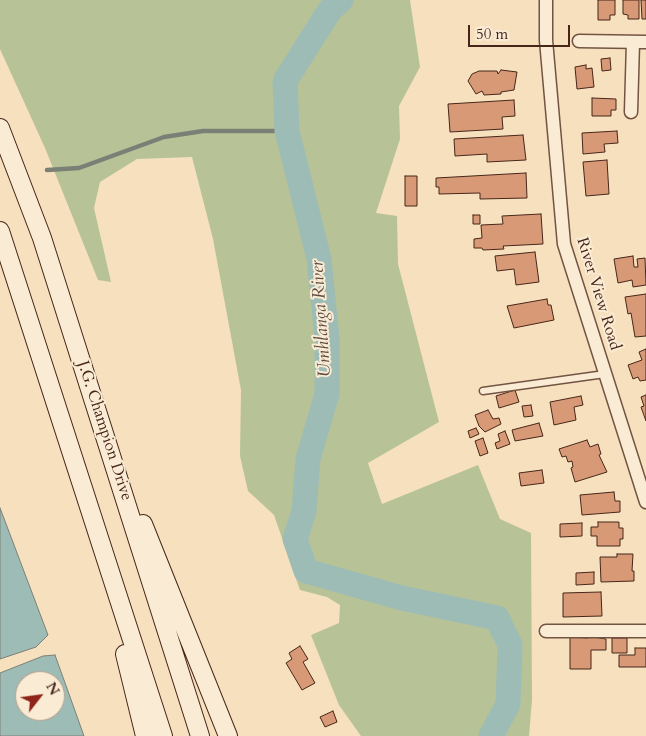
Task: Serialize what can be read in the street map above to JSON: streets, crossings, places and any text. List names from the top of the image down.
{
  "streets": {
    "street": ["River View Road", "J.G. Champion Drive"]
  },
  "water": ["Umhlanga River"],
  "scale_bar": "50 m",
  "north": "top right"
}
